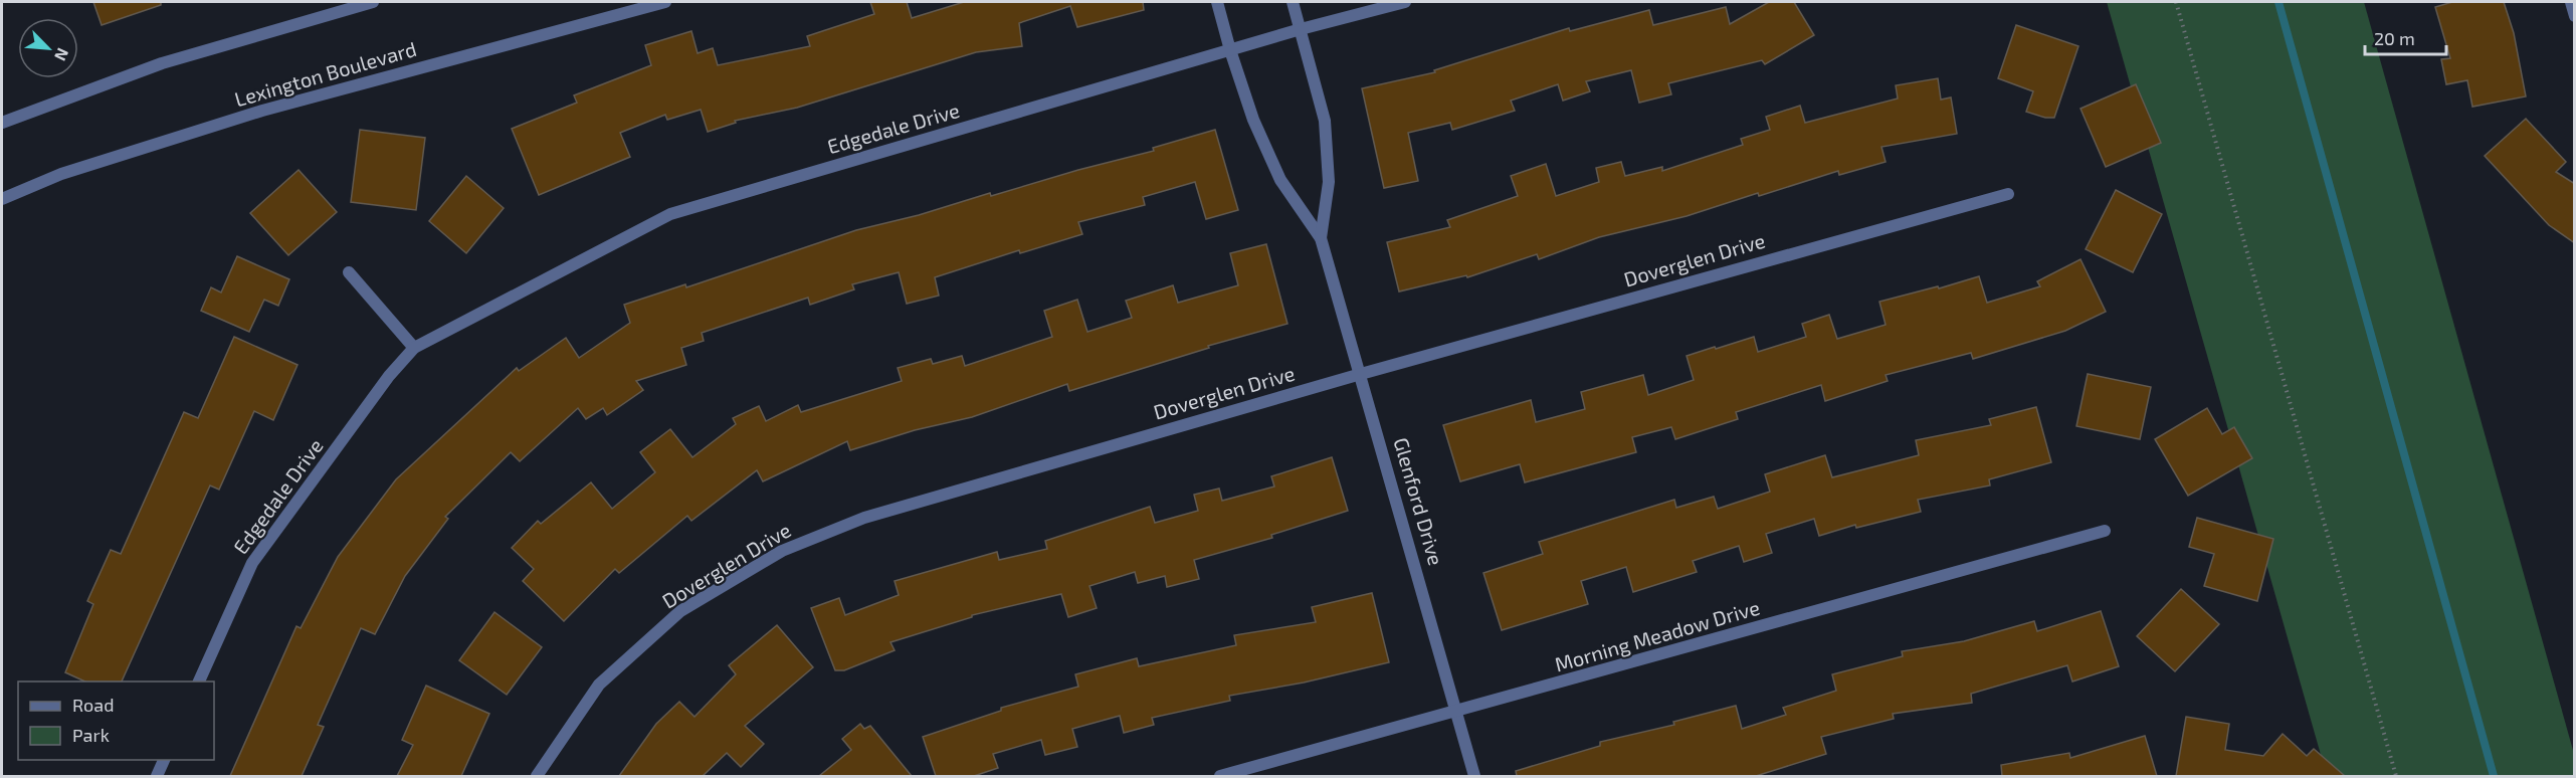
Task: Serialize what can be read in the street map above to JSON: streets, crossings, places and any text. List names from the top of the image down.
{
  "streets": {
    "street": [
      "Lexington Boulevard",
      "Edgedale Drive",
      "Doverglen Drive",
      "Glenford Drive",
      "Morning Meadow Drive"
    ]
  },
  "crossings": [
    ["Edgedale Drive", "Glenford Drive"],
    ["Doverglen Drive", "Glenford Drive"],
    ["Glenford Drive", "Morning Meadow Drive"]
  ],
  "legend": ["Road", "Park"],
  "scale_bar": "20 m",
  "north": "bottom right"
}
